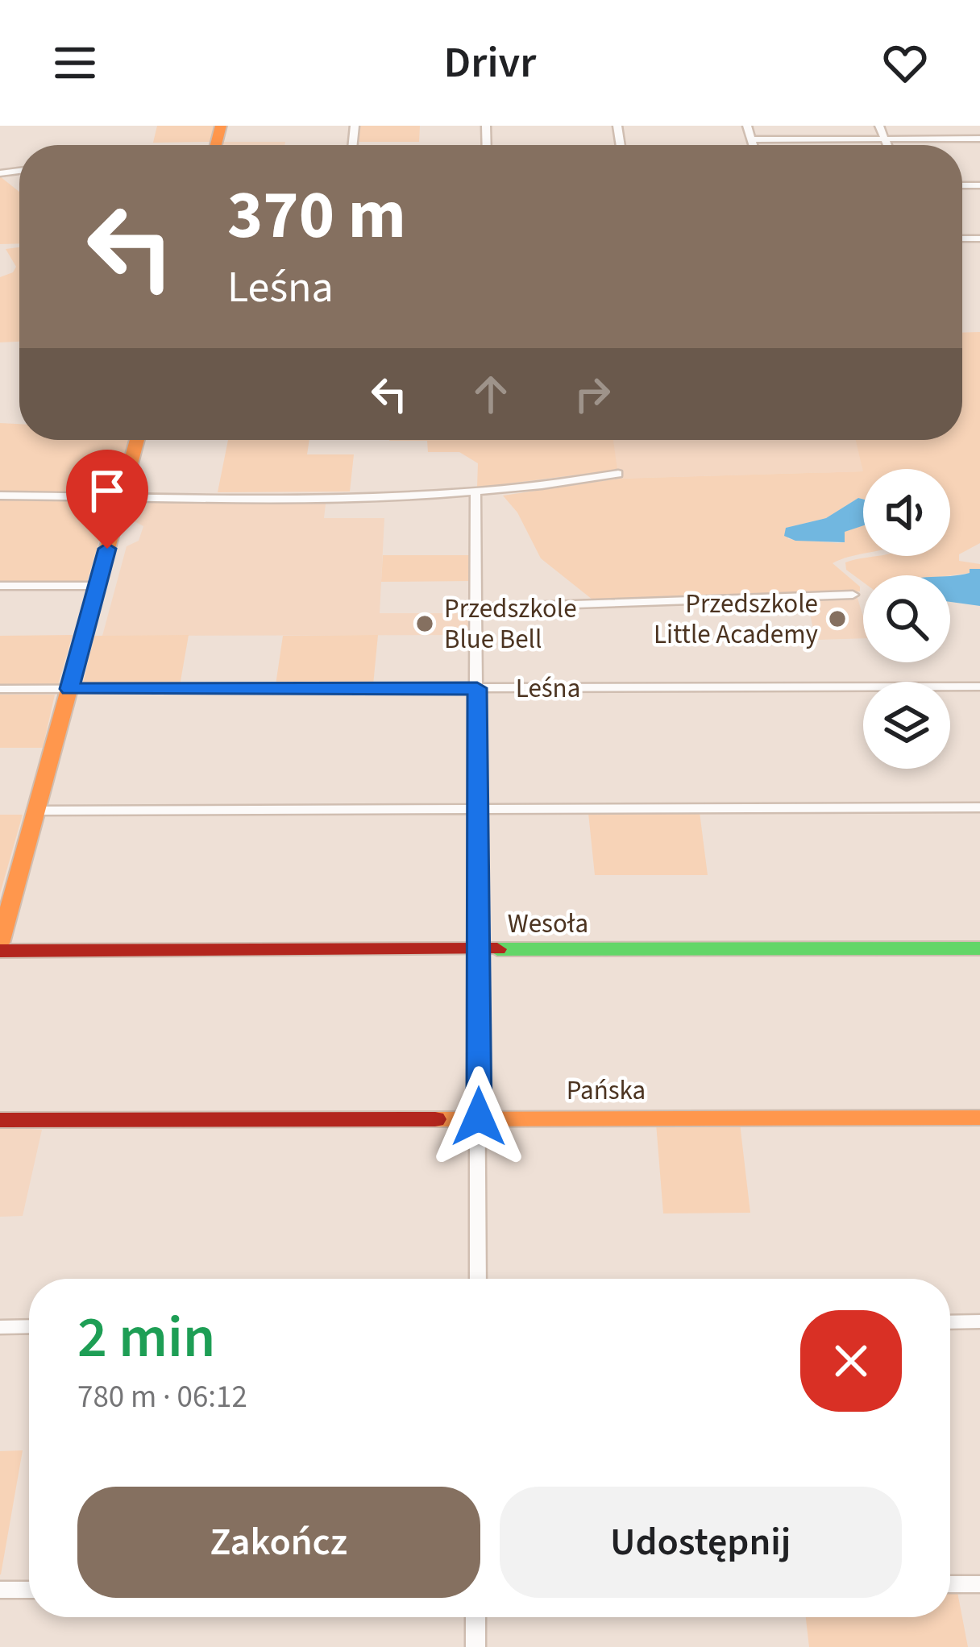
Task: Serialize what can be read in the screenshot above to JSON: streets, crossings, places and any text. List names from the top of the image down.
{
  "streets": {
    "street": ["Leśna", "Wesoła", "Pańska"]
  },
  "places": ["Przedszkole Little Academy", "Przedszkole Blue Bell"],
  "page": {
    "header": "Drivr",
    "turn": ["370 m", "Leśna"],
    "heading": ["2 min", "780 m · 06:12"],
    "buttons": ["Zakończ", "Udostępnij"]
  }
}
